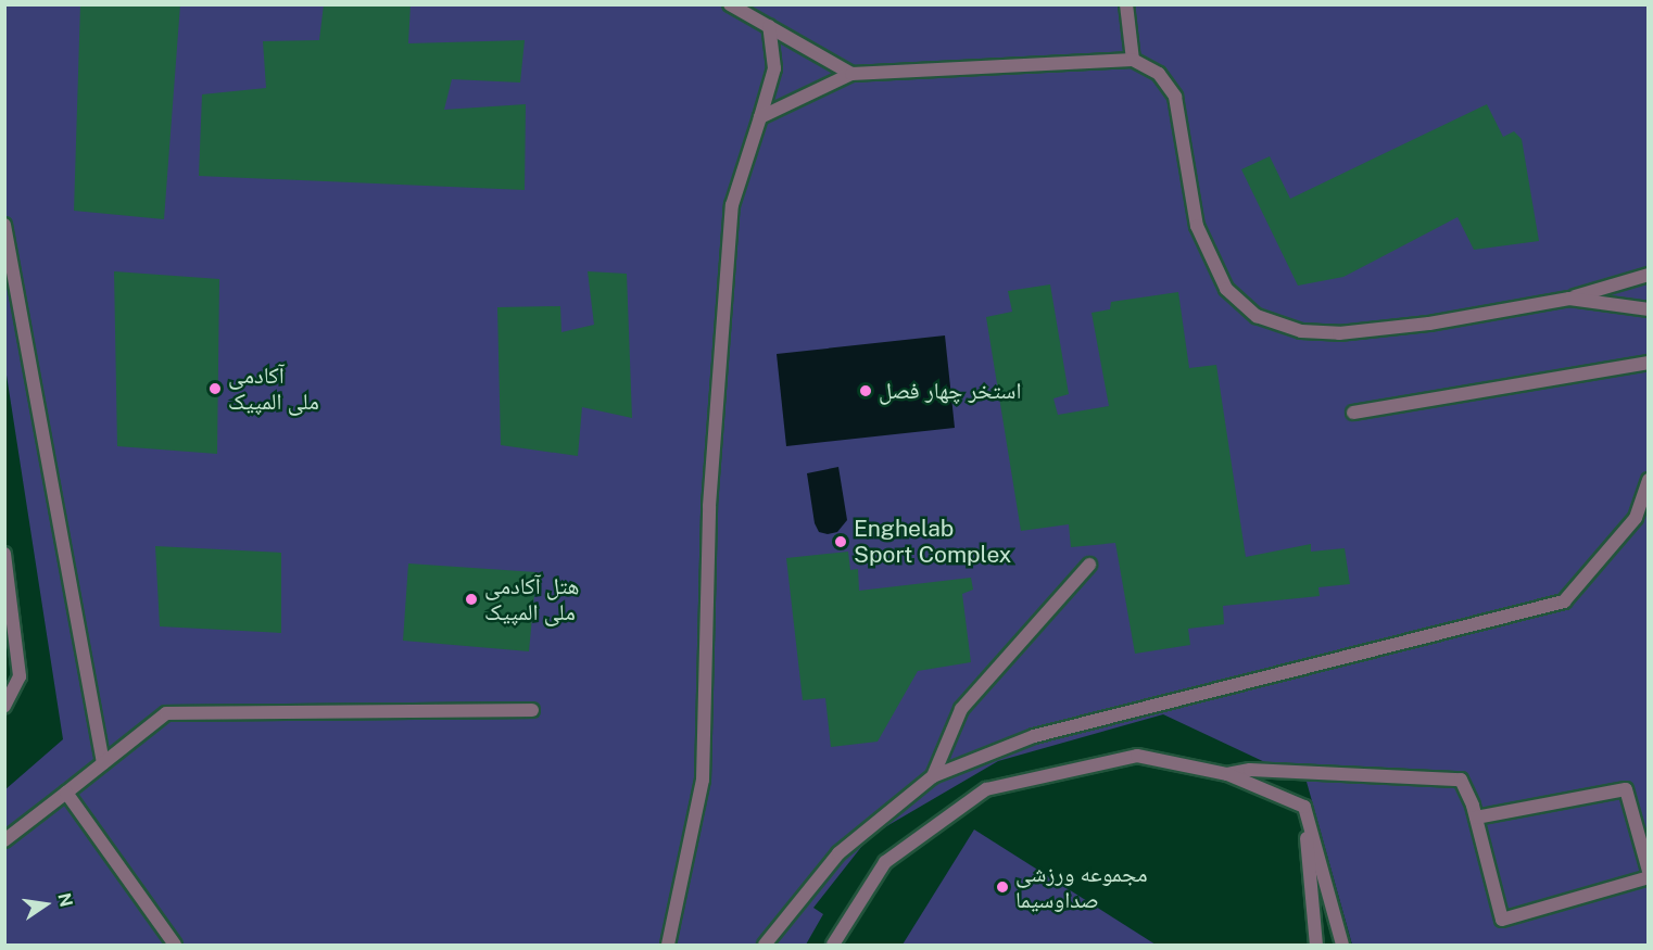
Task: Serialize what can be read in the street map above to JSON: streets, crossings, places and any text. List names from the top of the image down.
{
  "places": [
    "آکادمی ملی المپیک",
    "استخر چهار فصل",
    "Enghelab Sport Complex",
    "هتل آکادمی ملی المپیک",
    "مجموعه ورزشی صداوسیما"
  ],
  "north": "right"
}
